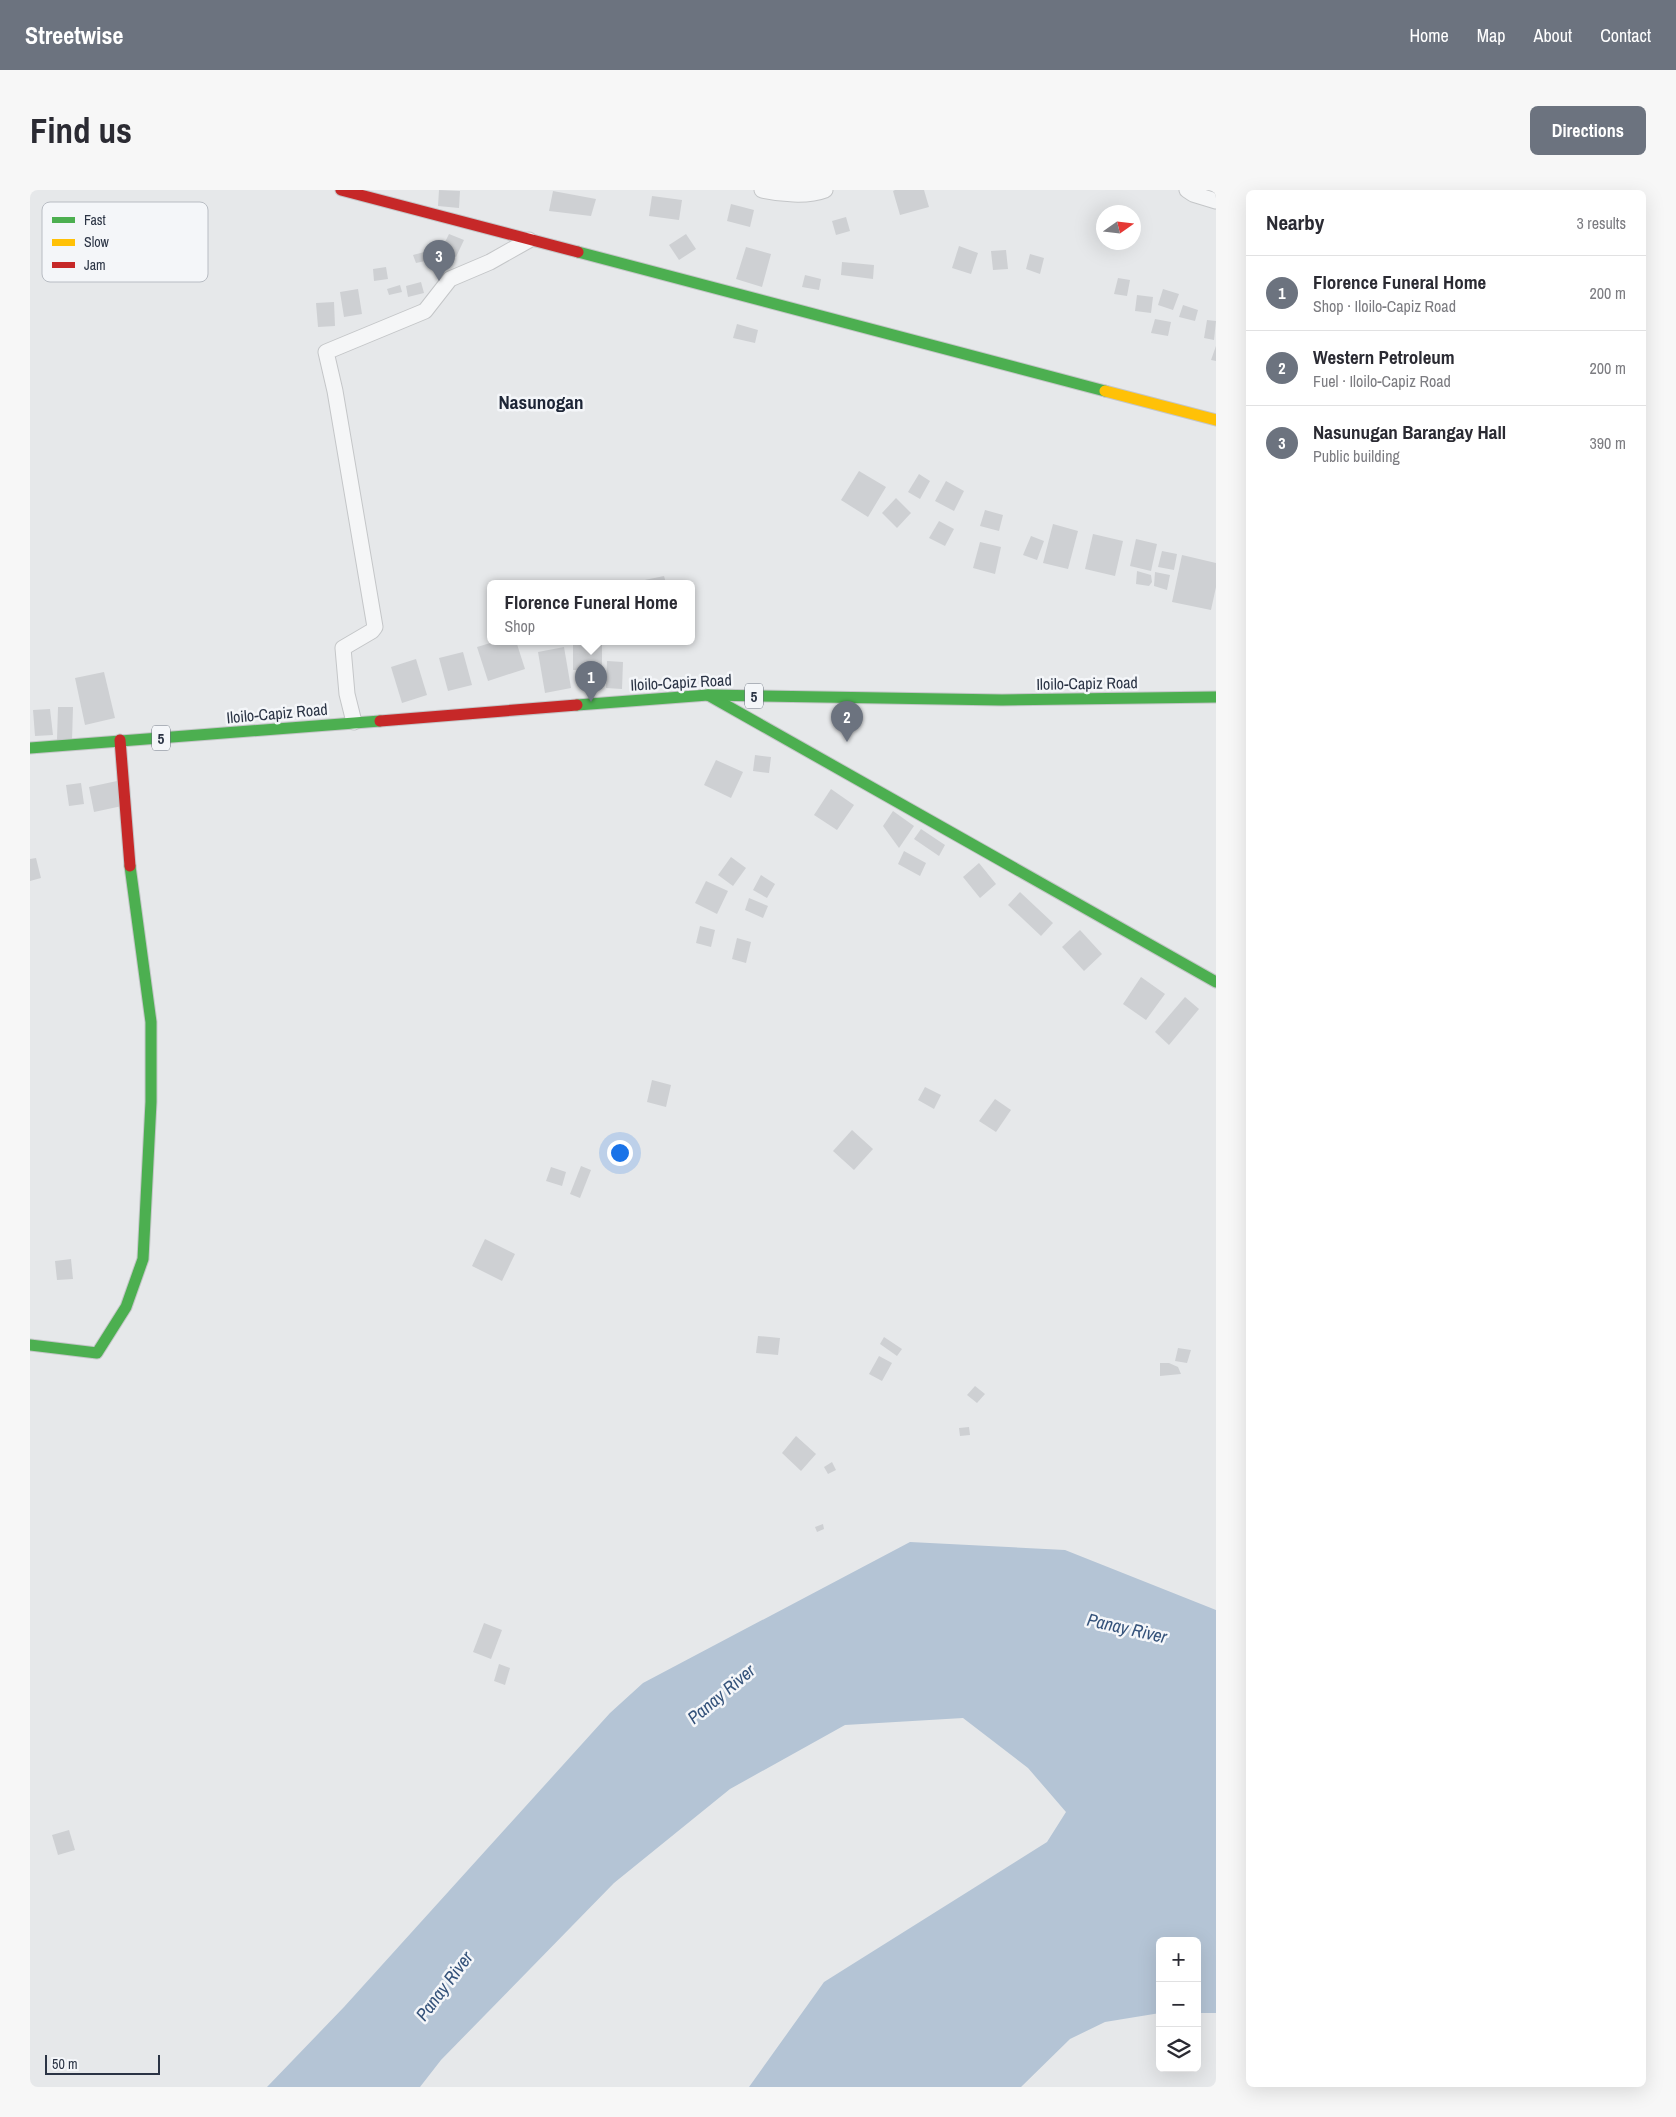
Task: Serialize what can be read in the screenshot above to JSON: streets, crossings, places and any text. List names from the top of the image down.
{
  "streets": {
    "main road": ["Iloilo-Capiz Road", "5"]
  },
  "districts": ["Nasunogan"],
  "water": ["Panay River"],
  "legend": ["Fast", "Slow", "Jam"],
  "scale_bar": "50 m",
  "north": "right",
  "page": {
    "header": "Streetwise",
    "nav": [
      "Home",
      "Map",
      "About",
      "Contact"
    ],
    "buttons": "Directions",
    "title": "Find us",
    "heading": ["Nearby", "3 results"],
    "pins": ["3", "1", "2"],
    "list": [
      {
        "mark": "1",
        "name": "Florence Funeral Home",
        "note": "Shop · Iloilo-Capiz Road",
        "value": "200 m"
      },
      {
        "mark": "2",
        "name": "Western Petroleum",
        "note": "Fuel · Iloilo-Capiz Road",
        "value": "200 m"
      },
      {
        "mark": "3",
        "name": "Nasunugan Barangay Hall",
        "note": "Public building",
        "value": "390 m"
      }
    ],
    "popup": ["Florence Funeral Home", "Shop"],
    "map_buttons": ["+", "−"],
    "scale": "50 m"
  }
}
